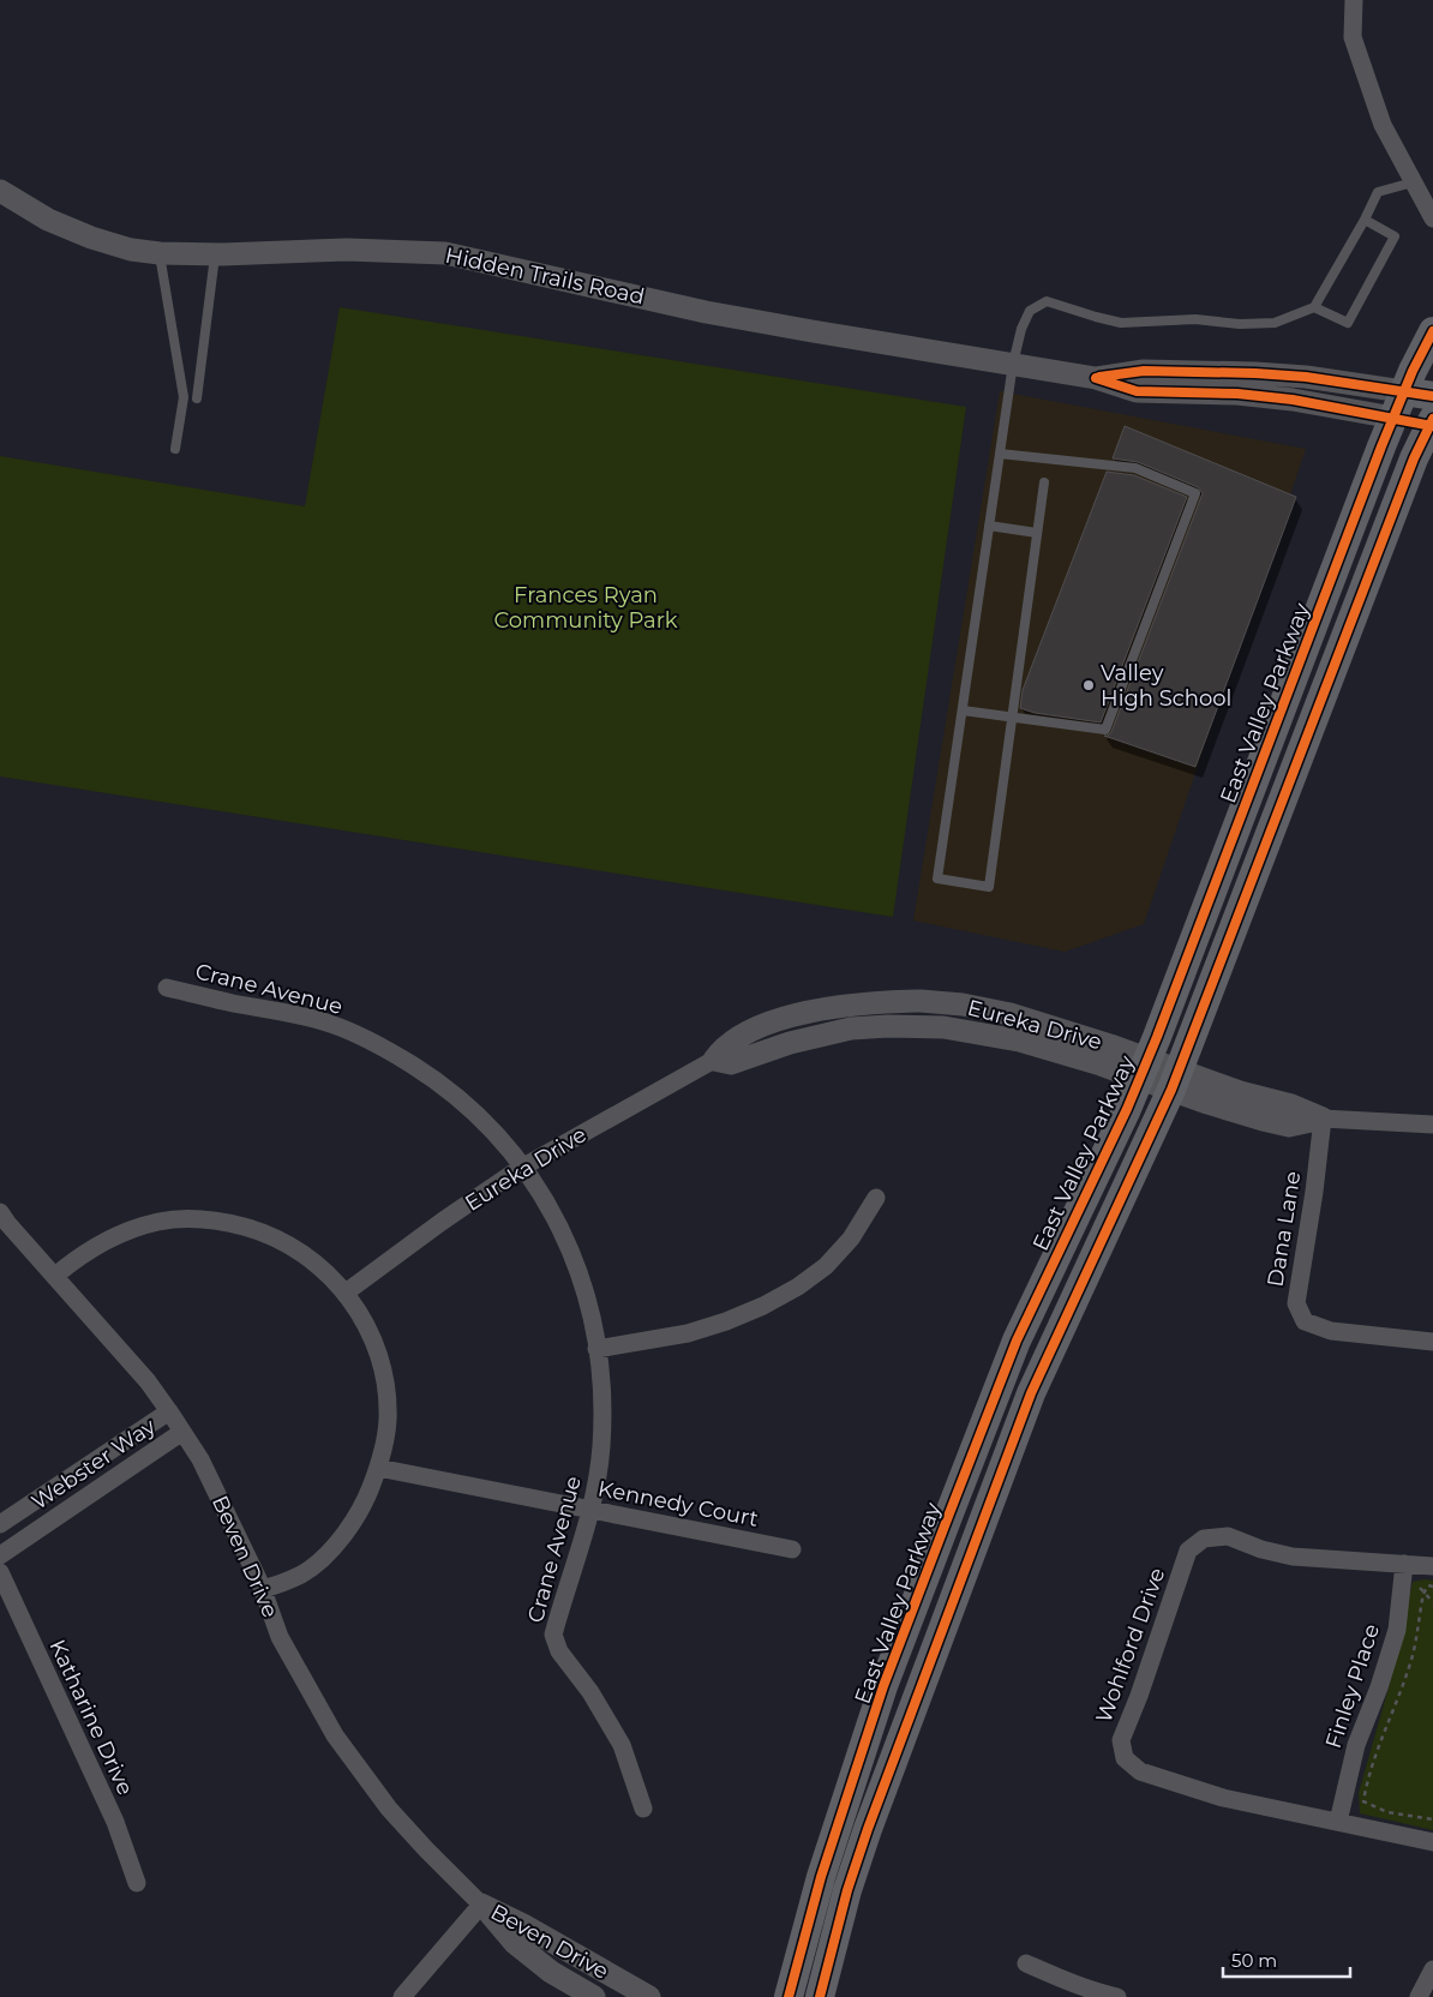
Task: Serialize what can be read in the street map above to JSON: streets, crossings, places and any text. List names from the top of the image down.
{
  "streets": {
    "main road": ["East Valley Parkway"],
    "street": [
      "Hidden Trails Road",
      "Crane Avenue",
      "Eureka Drive",
      "Dana Lane",
      "Webster Way",
      "Kennedy Court",
      "Beven Drive",
      "Wohlford Drive",
      "Finley Place",
      "Katharine Drive"
    ]
  },
  "crossings": [
    ["Hidden Trails Road", "East Valley Parkway"],
    ["East Valley Parkway", "Eureka Drive"],
    ["Crane Avenue", "Eureka Drive"],
    ["Crane Avenue", "Kennedy Court"],
    ["Eureka Drive", "Dana Lane"],
    ["Webster Way", "Beven Drive"],
    ["Wohlford Drive", "Finley Place"]
  ],
  "parks": ["Frances Ryan Community Park"],
  "places": ["Valley High School"],
  "scale_bar": "50 m"
}
